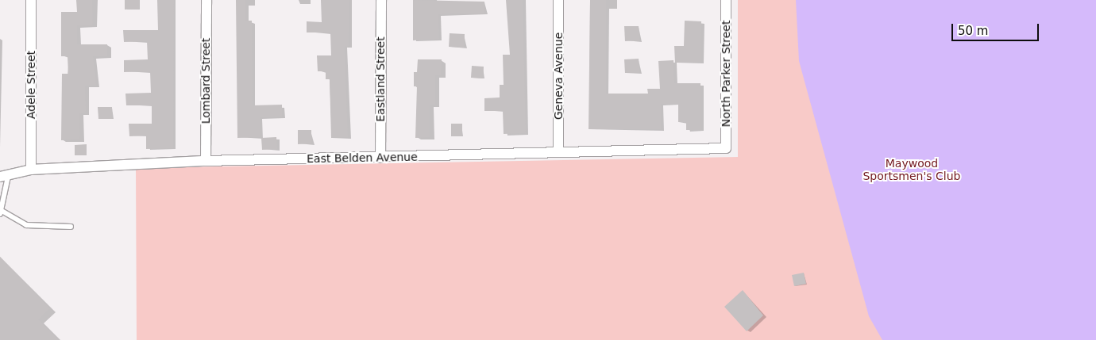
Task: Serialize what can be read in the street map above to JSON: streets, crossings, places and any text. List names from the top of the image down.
{
  "streets": {
    "street": [
      "North Parker Street",
      "Geneva Avenue",
      "Eastland Street",
      "Lombard Street",
      "Adele Street",
      "East Belden Avenue"
    ]
  },
  "crossings": [
    ["North Parker Street", "East Belden Avenue"],
    ["Geneva Avenue", "East Belden Avenue"],
    ["Eastland Street", "East Belden Avenue"],
    ["Lombard Street", "East Belden Avenue"],
    ["Adele Street", "East Belden Avenue"]
  ],
  "parks": ["Maywood Sportsmen's Club"],
  "scale_bar": "50 m"
}
